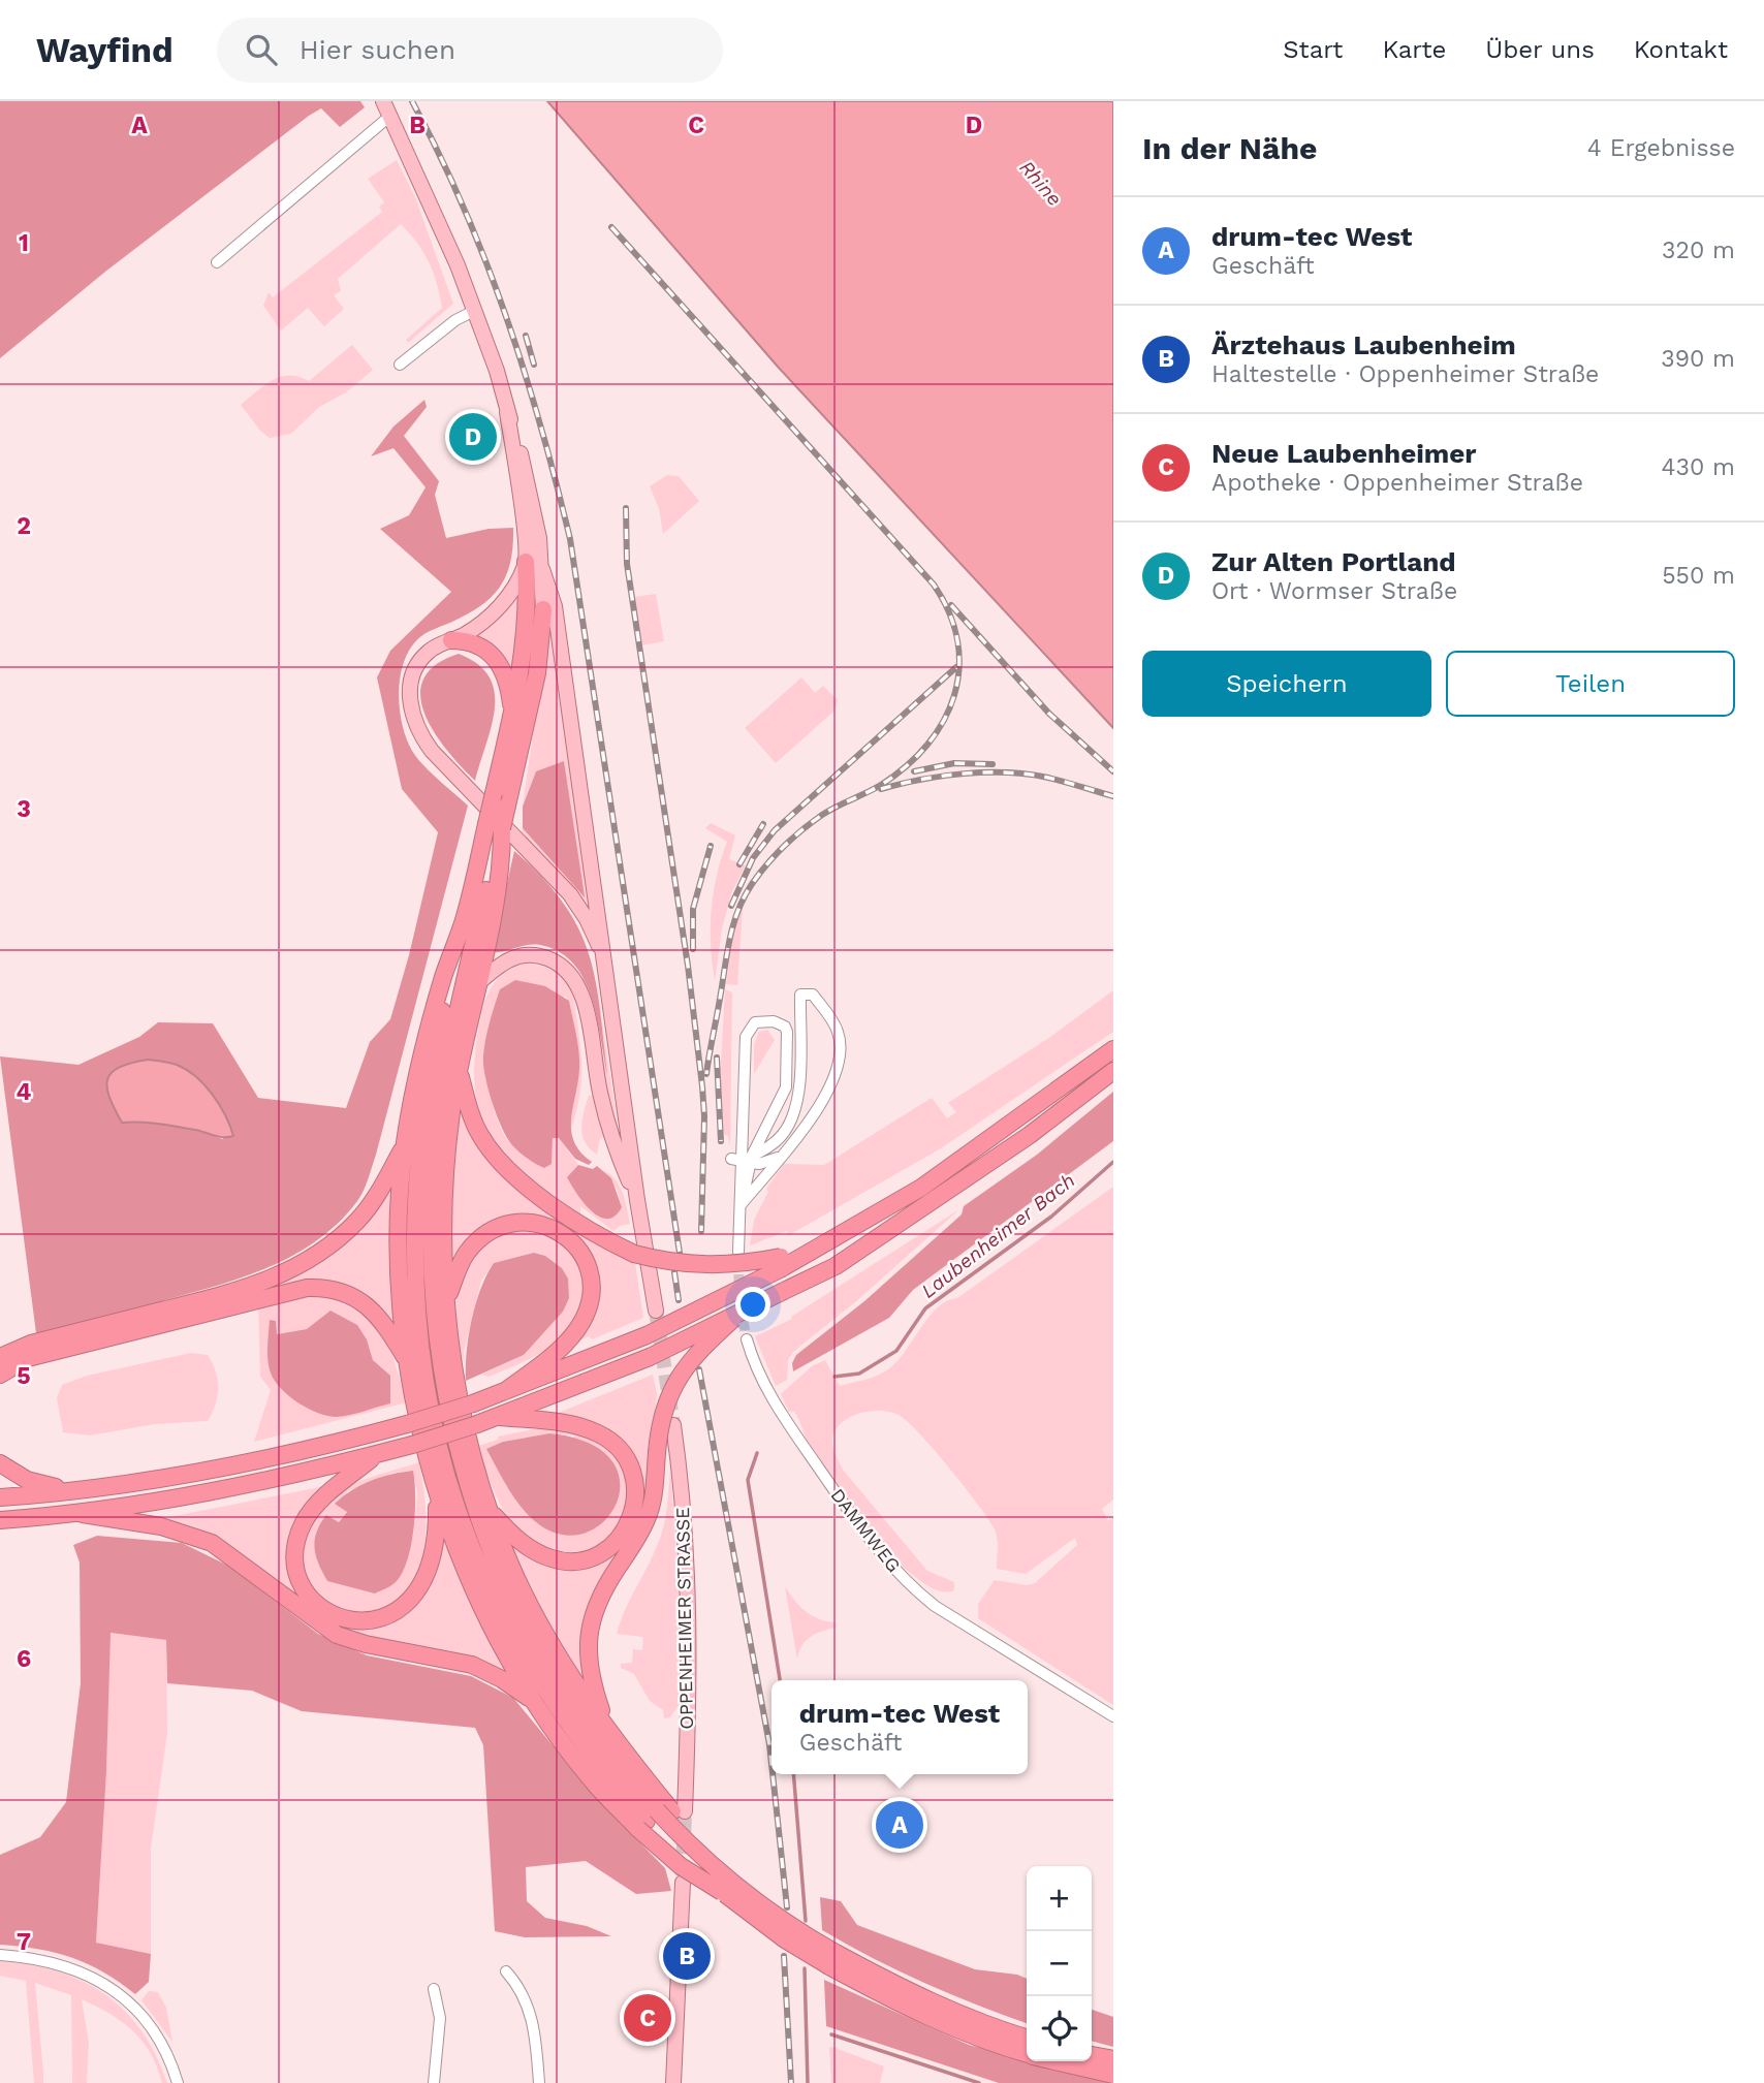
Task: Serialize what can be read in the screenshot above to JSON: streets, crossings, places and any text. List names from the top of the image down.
{
  "streets": {
    "main road": ["OPPENHEIMER STRASSE"],
    "street": ["DAMMWEG"]
  },
  "water": ["Rhine", "Laubenheimer Bach"],
  "page": {
    "header": "Wayfind",
    "search": "Hier suchen",
    "nav": [
      "Start",
      "Karte",
      "Über uns",
      "Kontakt"
    ],
    "heading": ["In der Nähe", "4 Ergebnisse"],
    "list": [
      {
        "mark": "A",
        "name": "drum-tec West",
        "note": "Geschäft",
        "value": "320 m"
      },
      {
        "mark": "B",
        "name": "Ärztehaus Laubenheim",
        "note": "Haltestelle · Oppenheimer Straße",
        "value": "390 m"
      },
      {
        "mark": "C",
        "name": "Neue Laubenheimer",
        "note": "Apotheke · Oppenheimer Straße",
        "value": "430 m"
      },
      {
        "mark": "D",
        "name": "Zur Alten Portland",
        "note": "Ort · Wormser Straße",
        "value": "550 m"
      }
    ],
    "pins": [
      "D",
      "A",
      "B",
      "C"
    ],
    "buttons": ["Speichern", "Teilen"],
    "popup": ["drum-tec West", "Geschäft"],
    "map_buttons": ["+", "−"]
  },
  "grid": {
    "columns": [
      "A",
      "B",
      "C",
      "D"
    ],
    "rows": [
      "1",
      "2",
      "3",
      "4",
      "5",
      "6",
      "7"
    ]
  }
}
